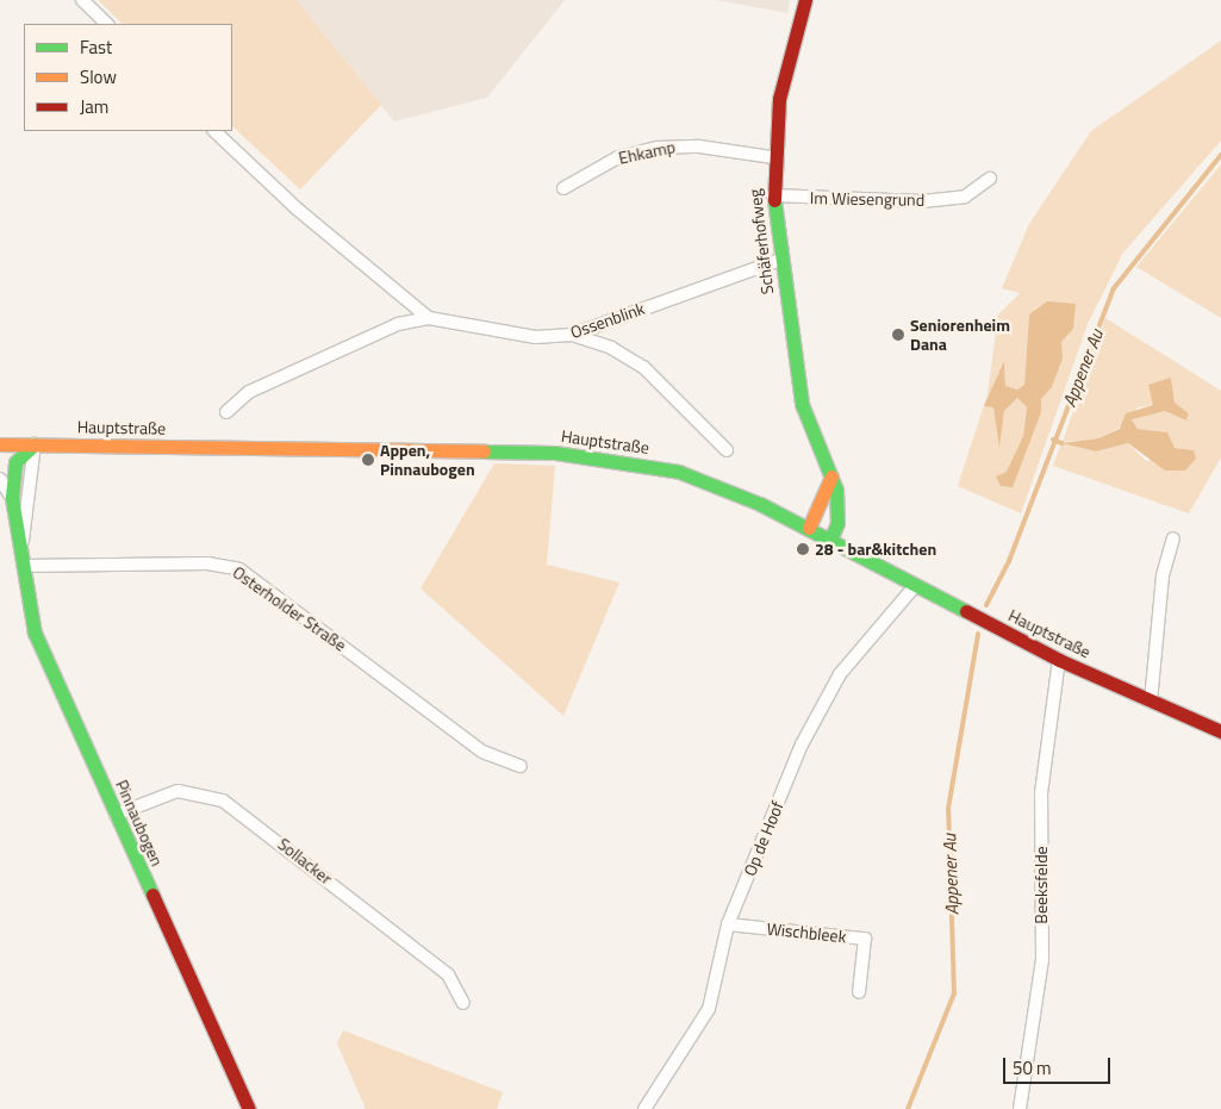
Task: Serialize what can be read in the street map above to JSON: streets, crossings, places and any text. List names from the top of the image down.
{
  "streets": {
    "street": [
      "Ehkamp",
      "Im Wiesengrund",
      "Schäferhofweg",
      "Ossenblink",
      "Hauptstraße",
      "Osterholder Straße",
      "Pinnaubogen",
      "Op de Hoof",
      "Sollacker",
      "Beeksfelde",
      "Wischbleek"
    ]
  },
  "crossings": [
    ["Ehkamp", "Schäferhofweg"],
    ["Im Wiesengrund", "Schäferhofweg"],
    ["Schäferhofweg", "Ossenblink"],
    ["Schäferhofweg", "Hauptstraße"],
    ["Hauptstraße", "Pinnaubogen"],
    ["Hauptstraße", "Op de Hoof"],
    ["Hauptstraße", "Beeksfelde"],
    ["Osterholder Straße", "Pinnaubogen"],
    ["Pinnaubogen", "Sollacker"],
    ["Op de Hoof", "Wischbleek"]
  ],
  "water": ["Appener Au"],
  "places": ["Seniorenheim Dana", "Appen, Pinnaubogen", "28 - bar&kitchen"],
  "legend": ["Fast", "Slow", "Jam"],
  "scale_bar": "50 m"
}
